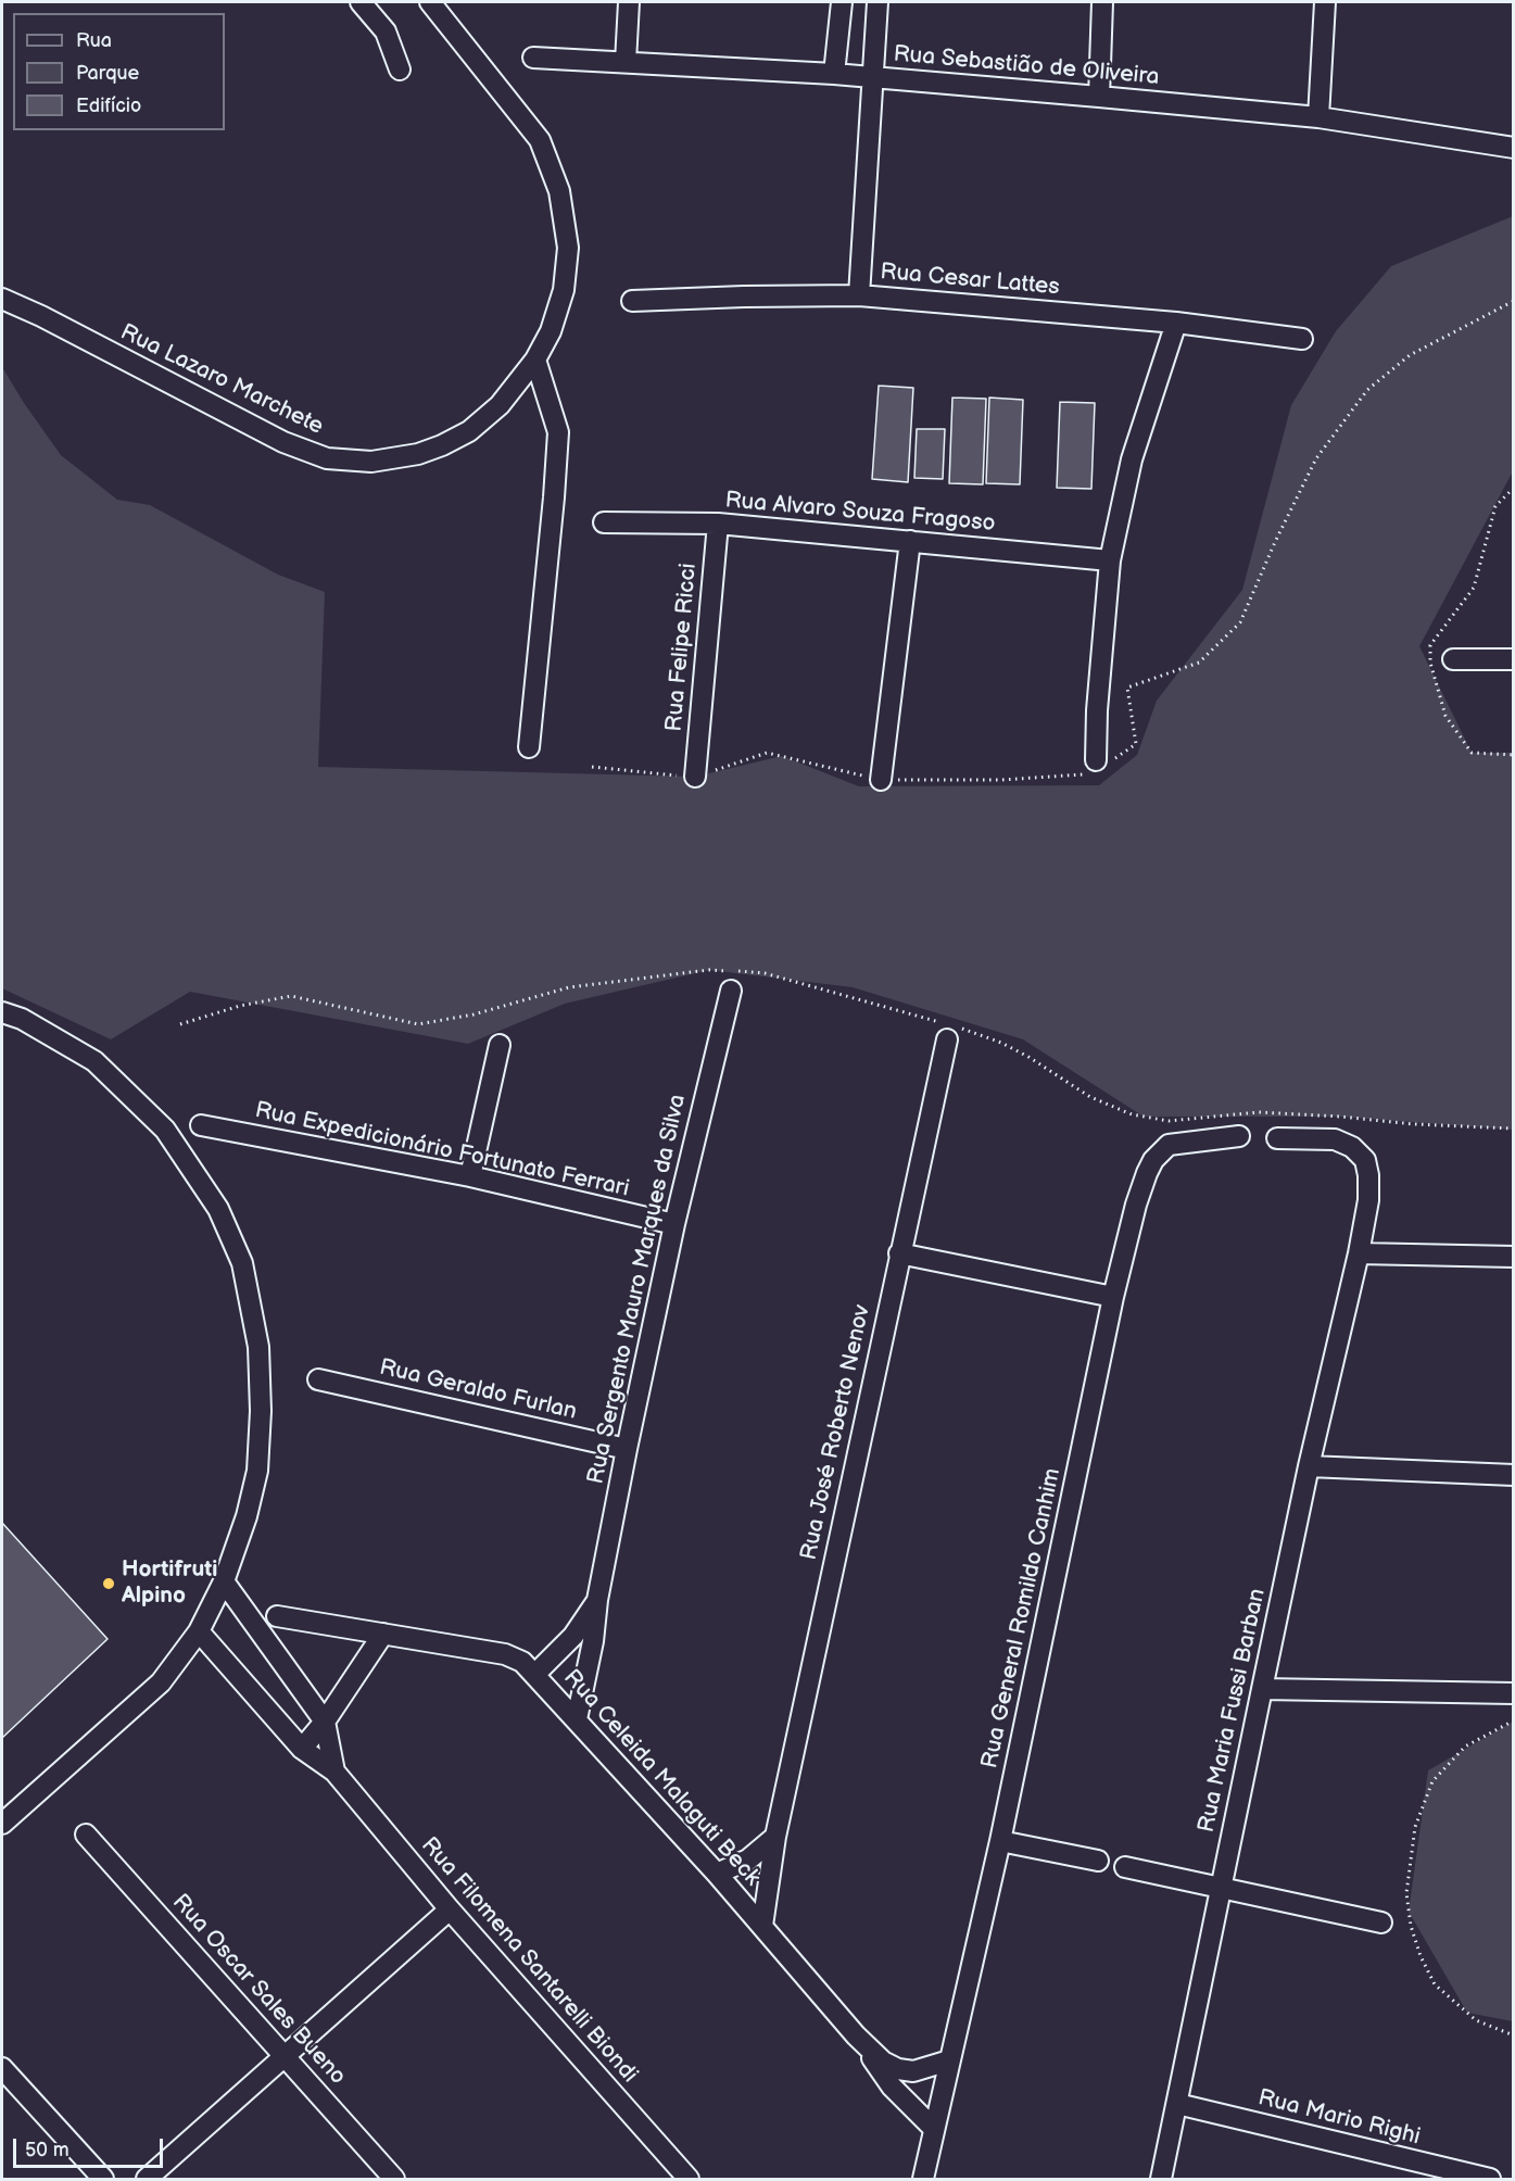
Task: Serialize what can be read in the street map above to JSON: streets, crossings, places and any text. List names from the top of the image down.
{
  "streets": {
    "street": [
      "Rua Sebastião de Oliveira",
      "Rua Cesar Lattes",
      "Rua Lazaro Marchete",
      "Rua Alvaro Souza Fragoso",
      "Rua Felipe Ricci",
      "Rua Expedicionário Fortunato Ferrari",
      "Rua Sergento Mauro Marques da Silva",
      "Rua Geraldo Furlan",
      "Rua José Roberto Nenov",
      "Rua General Romildo Canhim",
      "Rua Maria Fussi Barban",
      "Rua Celeida Malaguti Beck",
      "Rua Filomena Santarelli Biondi",
      "Rua Oscar Sales Bueno",
      "Rua Mario Righi"
    ]
  },
  "crossings": [
    ["Rua Alvaro Souza Fragoso", "Rua Felipe Ricci"],
    ["Rua Expedicionário Fortunato Ferrari", "Rua Sergento Mauro Marques da Silva"],
    ["Rua Sergento Mauro Marques da Silva", "Rua Geraldo Furlan"],
    ["Rua Sergento Mauro Marques da Silva", "Rua Celeida Malaguti Beck"],
    ["Rua José Roberto Nenov", "Rua Celeida Malaguti Beck"],
    ["Rua General Romildo Canhim", "Rua Celeida Malaguti Beck"],
    ["Rua Maria Fussi Barban", "Rua Mario Righi"]
  ],
  "places": ["Hortifruti Alpino"],
  "legend": ["Rua", "Parque", "Edifício"],
  "scale_bar": "50 m"
}
